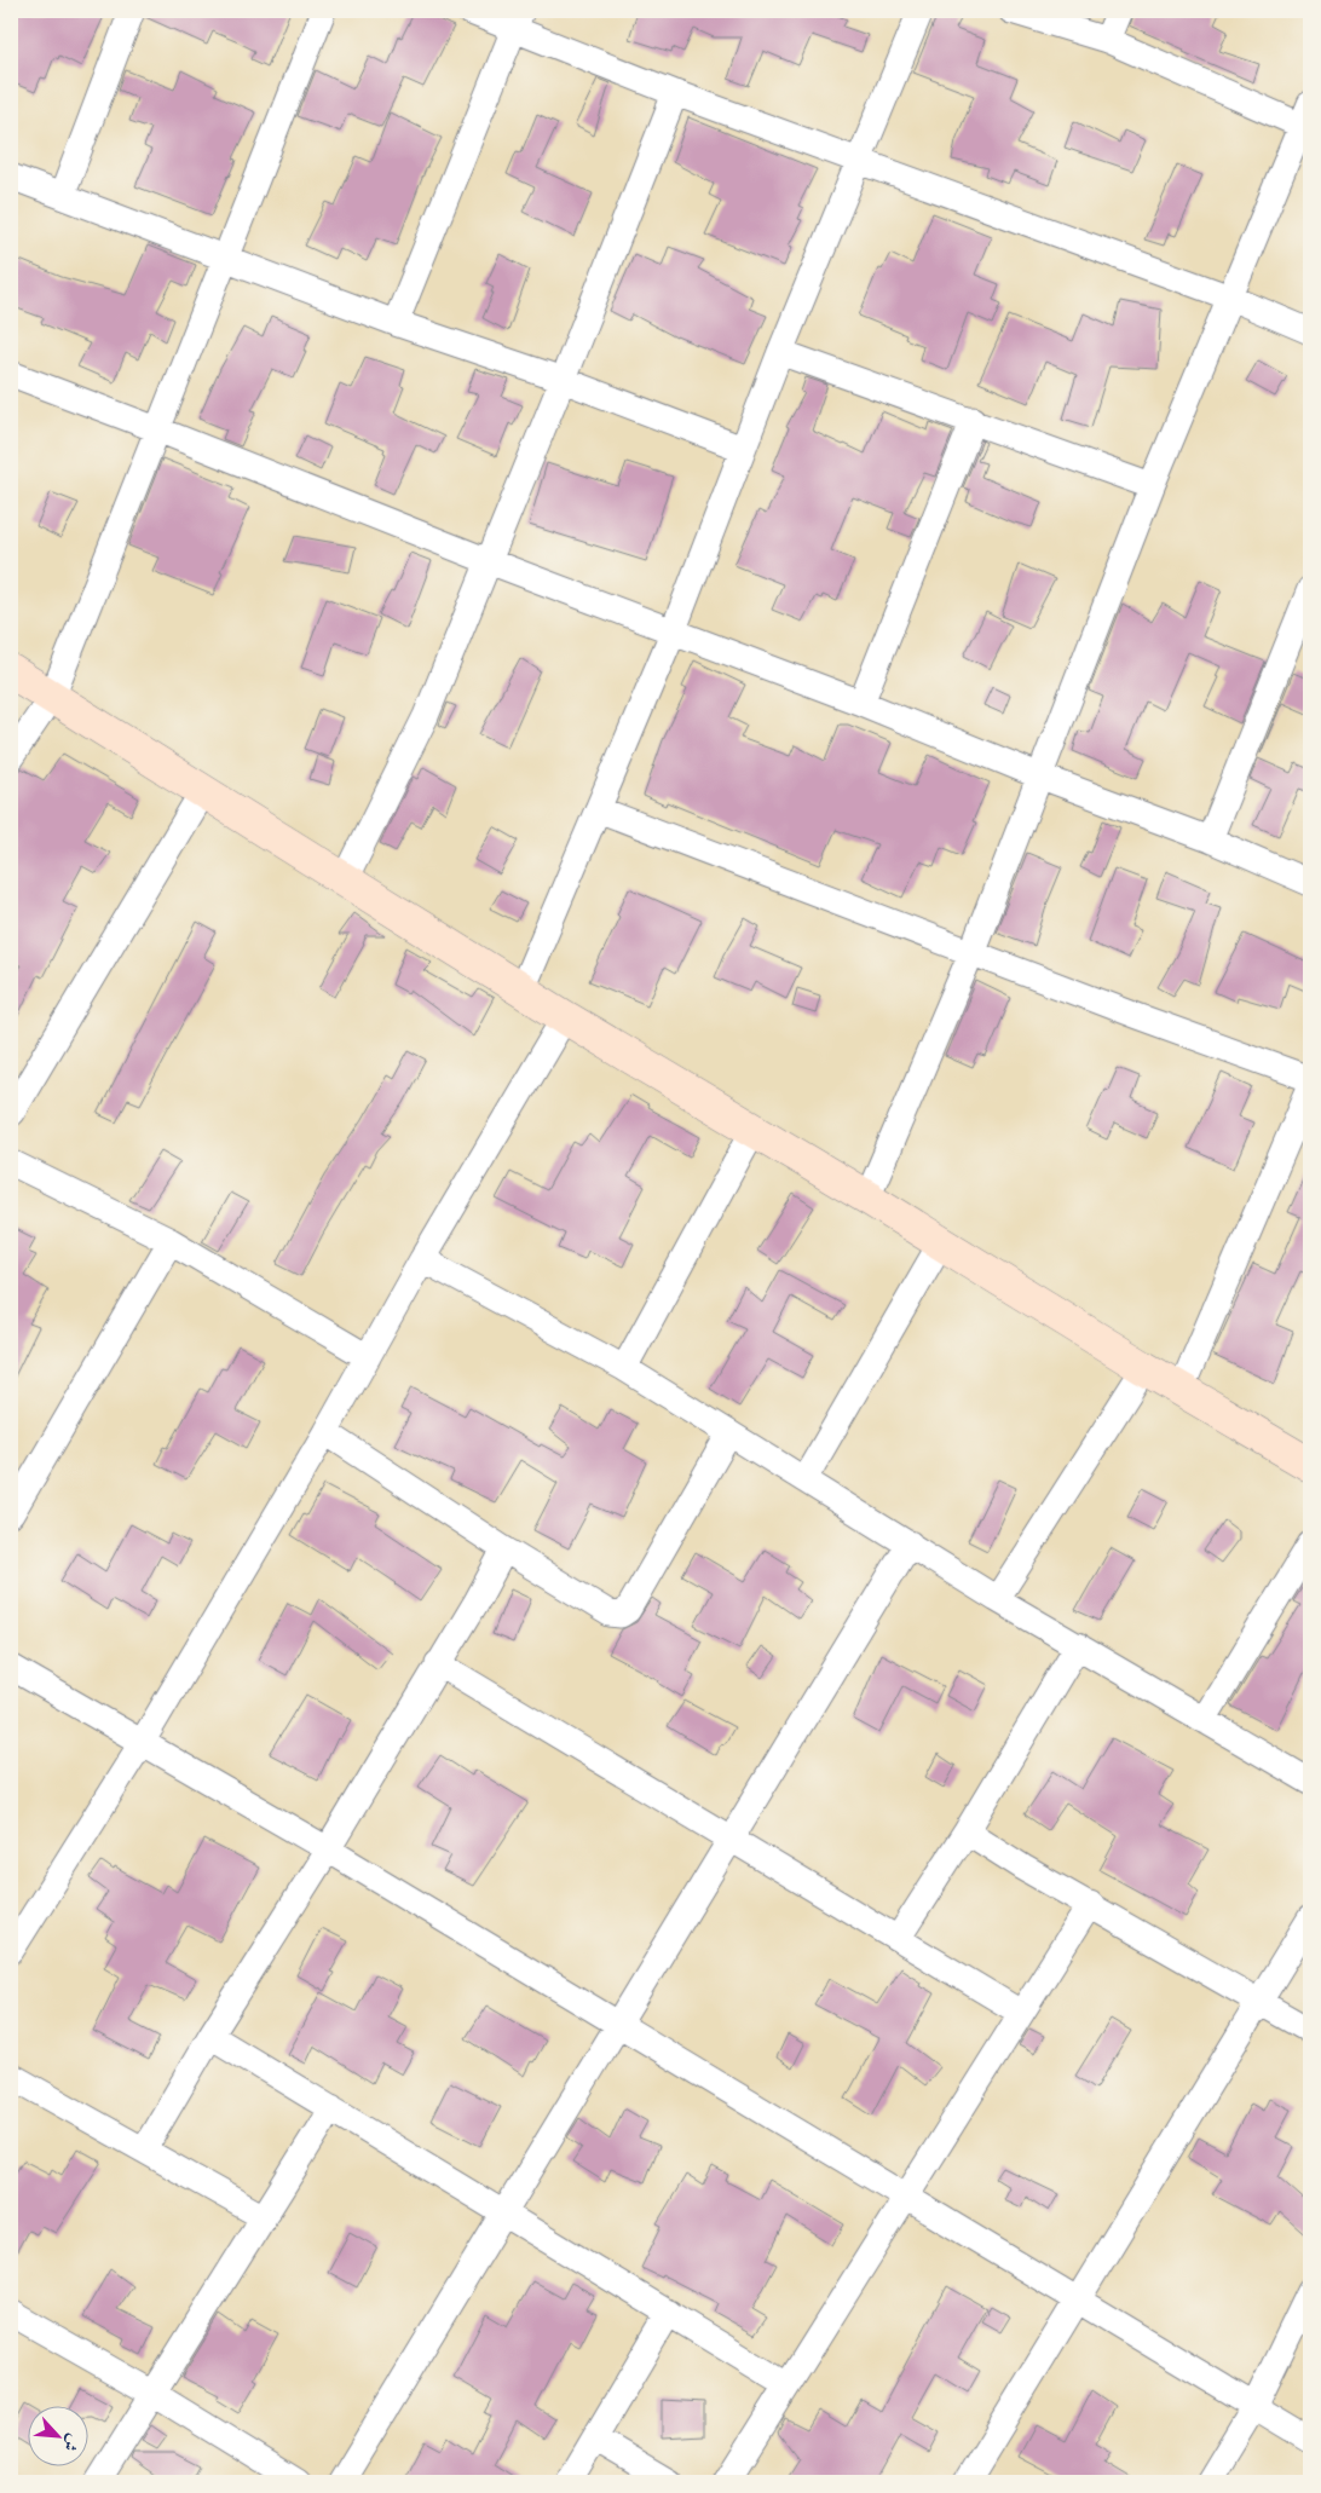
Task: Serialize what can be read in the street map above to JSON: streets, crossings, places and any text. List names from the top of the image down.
{
  "north": "bottom right"
}
